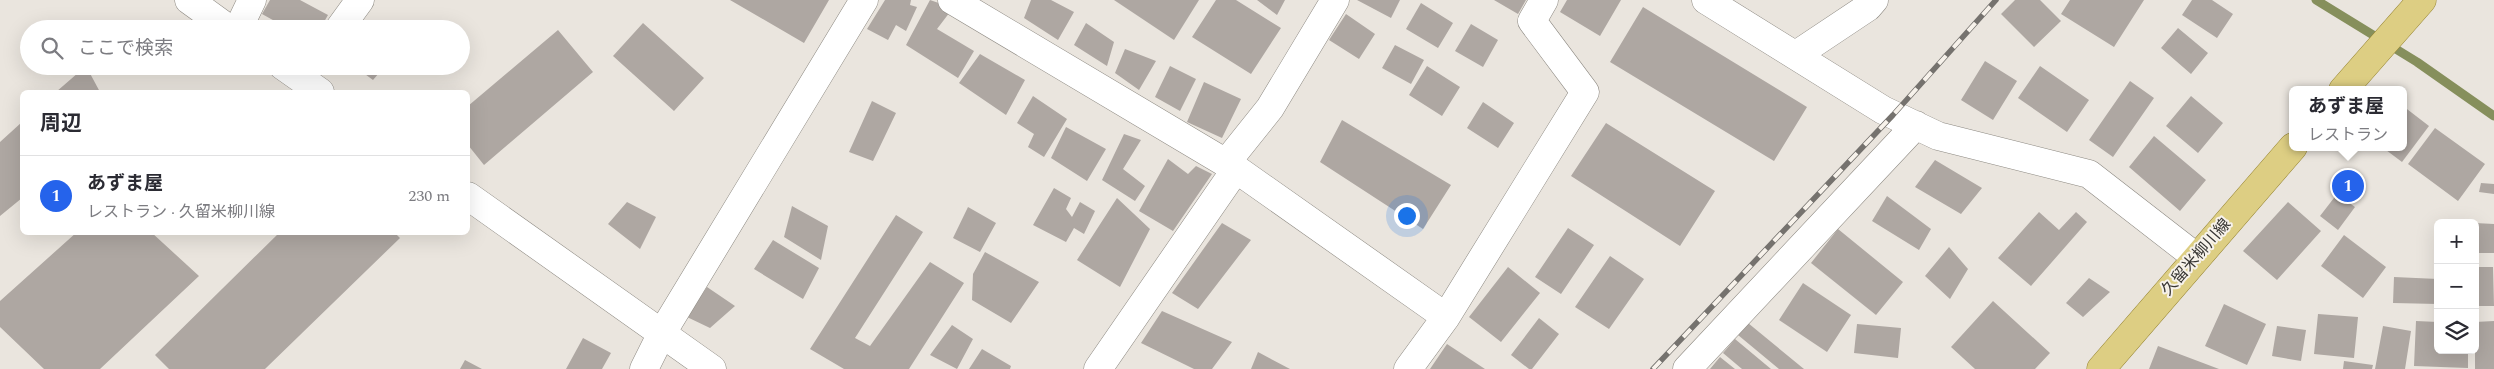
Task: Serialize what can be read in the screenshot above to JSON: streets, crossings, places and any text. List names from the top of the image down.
{
  "streets": {
    "main road": ["久留米柳川線"]
  },
  "page": {
    "search": "ここで検索",
    "popup": ["あずま屋", "レストラン"],
    "heading": "周辺",
    "list": [
      {
        "mark": "1",
        "name": "あずま屋",
        "note": "レストラン · 久留米柳川線",
        "value": "230 m"
      }
    ],
    "pins": "1",
    "map_buttons": ["+", "−"]
  }
}
